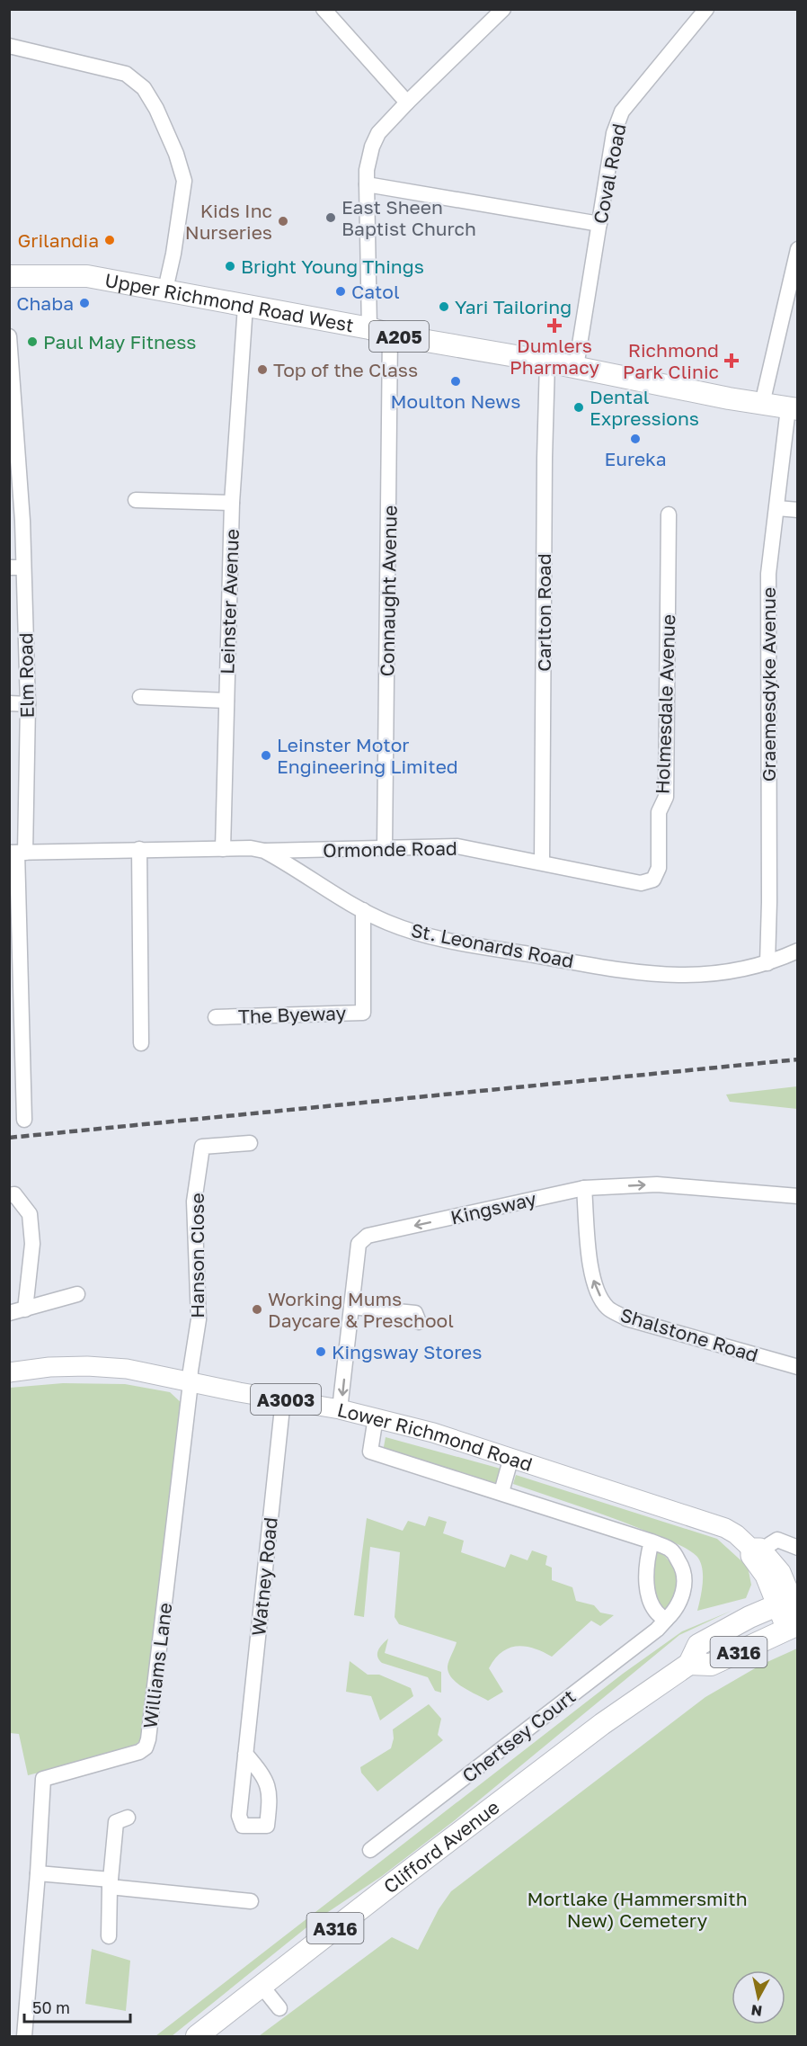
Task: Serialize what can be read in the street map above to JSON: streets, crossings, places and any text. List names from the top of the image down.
{
  "streets": {
    "highway": [
      "Upper Richmond Road West",
      "A205",
      "A316",
      "Clifford Avenue"
    ],
    "main road": ["A3003", "Lower Richmond Road"],
    "street": [
      "Coval Road",
      "Connaught Avenue",
      "Leinster Avenue",
      "Carlton Road",
      "Elm Road",
      "Graemesdyke Avenue",
      "Holmesdale Avenue",
      "Ormonde Road",
      "St. Leonards Road",
      "The Byeway",
      "Kingsway",
      "Hanson Close",
      "Shalstone Road",
      "Watney Road",
      "Williams Lane",
      "Chertsey Court"
    ]
  },
  "crossings": [
    ["Coval Road", "Upper Richmond Road West"],
    ["Upper Richmond Road West", "Connaught Avenue"],
    ["Upper Richmond Road West", "Leinster Avenue"],
    ["Upper Richmond Road West", "Carlton Road"],
    ["Upper Richmond Road West", "Graemesdyke Avenue"],
    ["Connaught Avenue", "Ormonde Road"],
    ["Leinster Avenue", "St. Leonards Road"],
    ["Carlton Road", "Ormonde Road"],
    ["Elm Road", "St. Leonards Road"],
    ["Graemesdyke Avenue", "St. Leonards Road"],
    ["Holmesdale Avenue", "Ormonde Road"],
    ["Ormonde Road", "St. Leonards Road"],
    ["St. Leonards Road", "The Byeway"],
    ["Kingsway", "Shalstone Road"],
    ["Kingsway", "Lower Richmond Road"],
    ["Hanson Close", "Lower Richmond Road"],
    ["Hanson Close", "Williams Lane"],
    ["Lower Richmond Road", "Watney Road"],
    ["Lower Richmond Road", "Williams Lane"],
    ["Lower Richmond Road", "Chertsey Court"],
    ["Lower Richmond Road", "Clifford Avenue"]
  ],
  "one_way": ["Shalstone Road"],
  "parks": ["Mortlake (Hammersmith New) Cemetery"],
  "places": {
    "other": [
      "East Sheen Baptist Church",
      "Kids Inc Nurseries",
      "Grilandia",
      "Bright Young Things",
      "Catol",
      "Chaba",
      "Yari Tailoring",
      "Paul May Fitness",
      "Top of the Class",
      "Moulton News",
      "Dental Expressions",
      "Eureka",
      "Leinster Motor Engineering Limited",
      "Working Mums Daycare & Preschool",
      "Kingsway Stores"
    ],
    "health": ["Dumlers Pharmacy", "Richmond Park Clinic"]
  },
  "scale_bar": "50 m",
  "north": "bottom"
}
